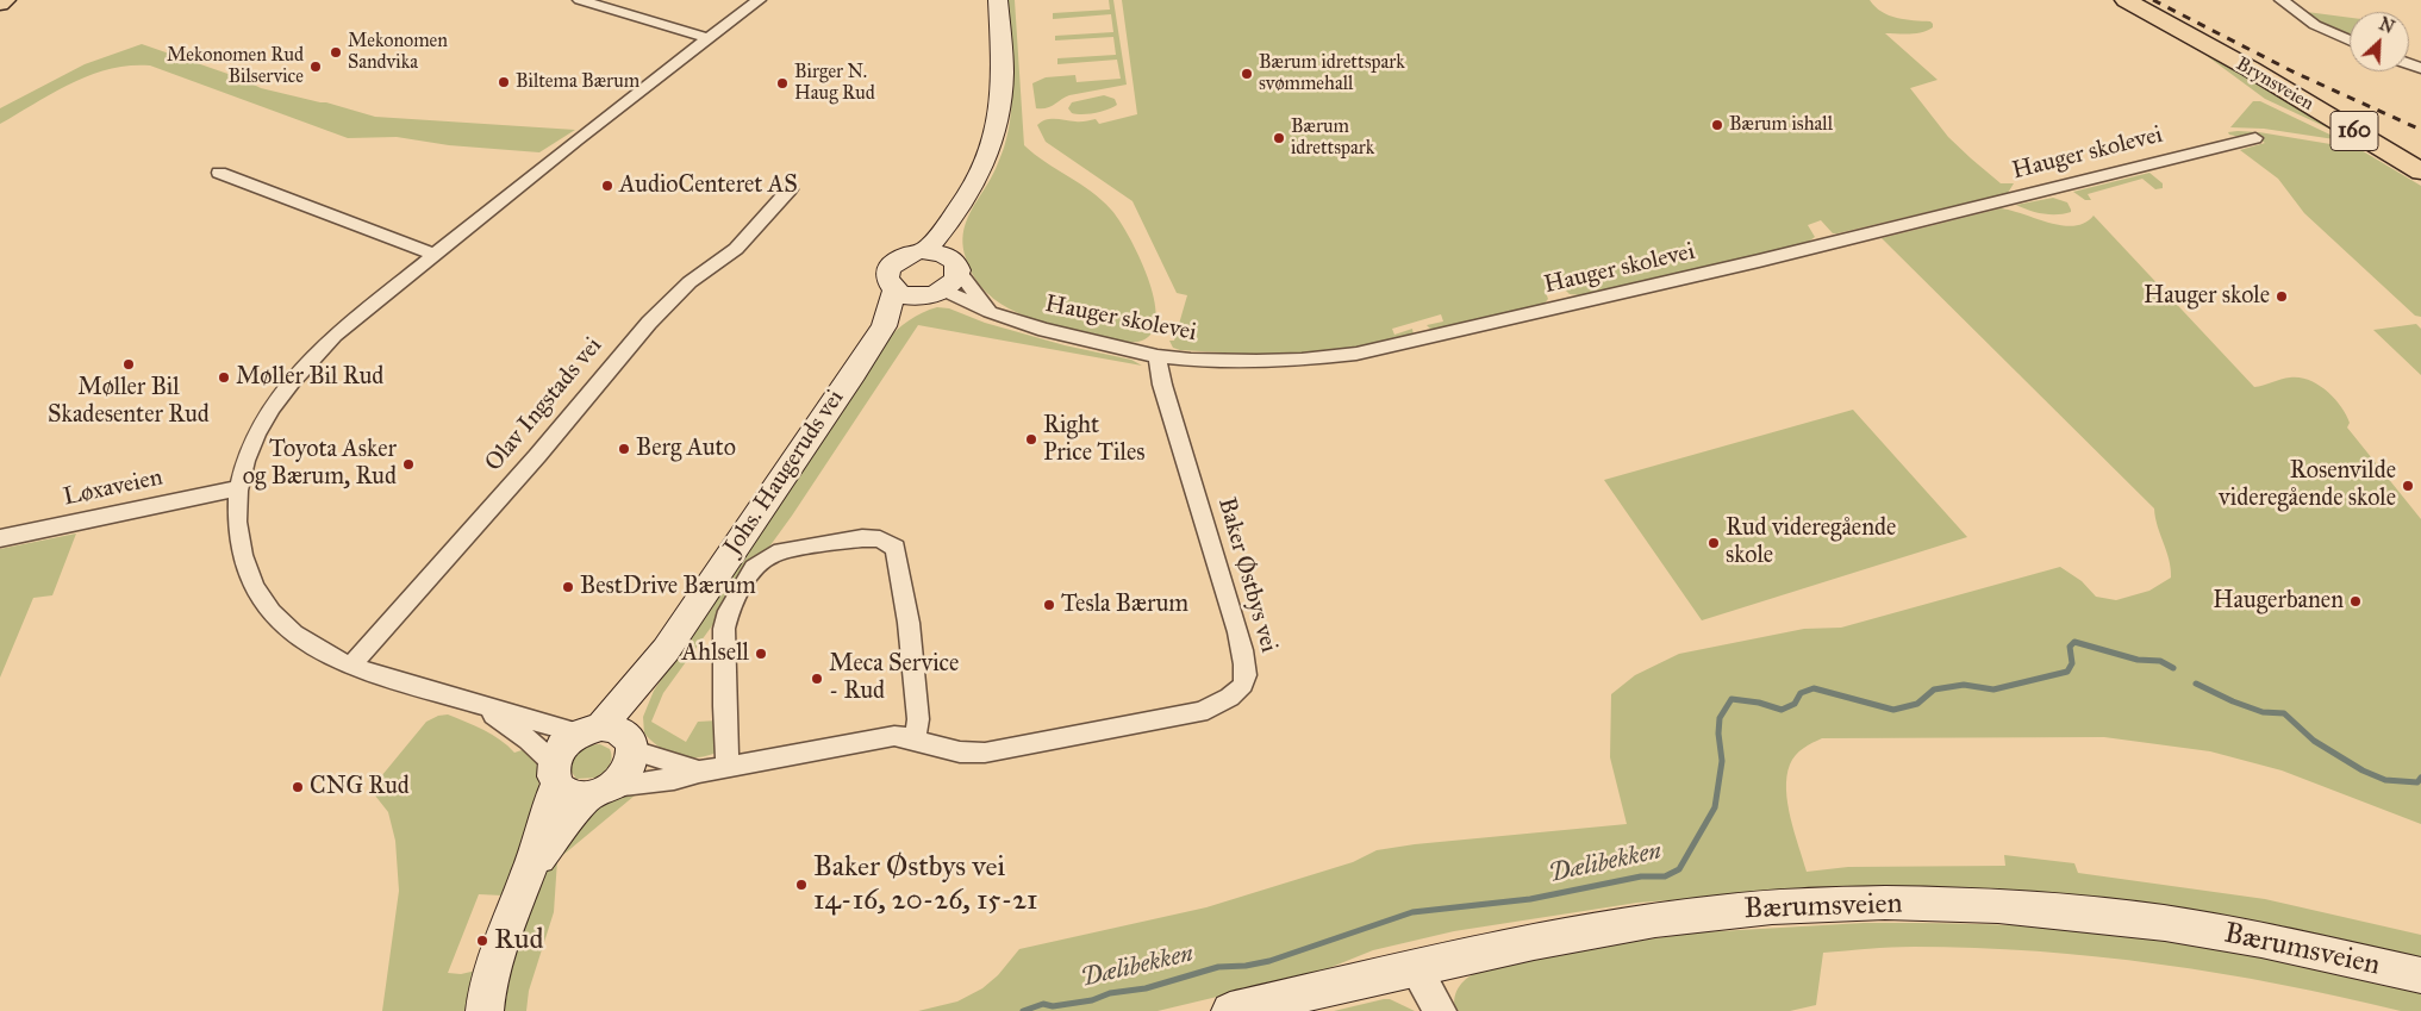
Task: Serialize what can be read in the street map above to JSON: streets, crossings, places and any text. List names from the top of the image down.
{
  "streets": {
    "main road": [
      "Brynsveien",
      "160",
      "Johs. Haugeruds vei",
      "Bærumsveien"
    ],
    "street": [
      "Hauger skolevei",
      "Olav Ingstads vei",
      "Løxaveien",
      "Baker Østbys vei"
    ]
  },
  "crossings": [
    ["Hauger skolevei", "Johs. Haugeruds vei"],
    ["Hauger skolevei", "Baker Østbys vei"],
    ["Johs. Haugeruds vei", "Baker Østbys vei"]
  ],
  "water": ["Dælibekken"],
  "places": [
    "Mekonomen Sandvika",
    "Mekonomen Rud Bilservice",
    "Bærum idrettspark svømmehall",
    "Biltema Bærum",
    "Birger N. Haug Rud",
    "Bærum ishall",
    "Bærum idrettspark",
    "AudioCenteret AS",
    "Hauger skole",
    "Møller Bil Skadesenter Rud",
    "Møller Bil Rud",
    "Right Price Tiles",
    "Berg Auto",
    "Toyota Asker og Bærum, Rud",
    "Rosenvilde videregående skole",
    "Rud videregående skole",
    "BestDrive Bærum",
    "Haugerbanen",
    "Tesla Bærum",
    "Ahlsell",
    "Meca Service - Rud",
    "CNG Rud",
    "Baker Østbys vei 14-16, 20-26, 15-21",
    "Rud"
  ],
  "north": "top right"
}
